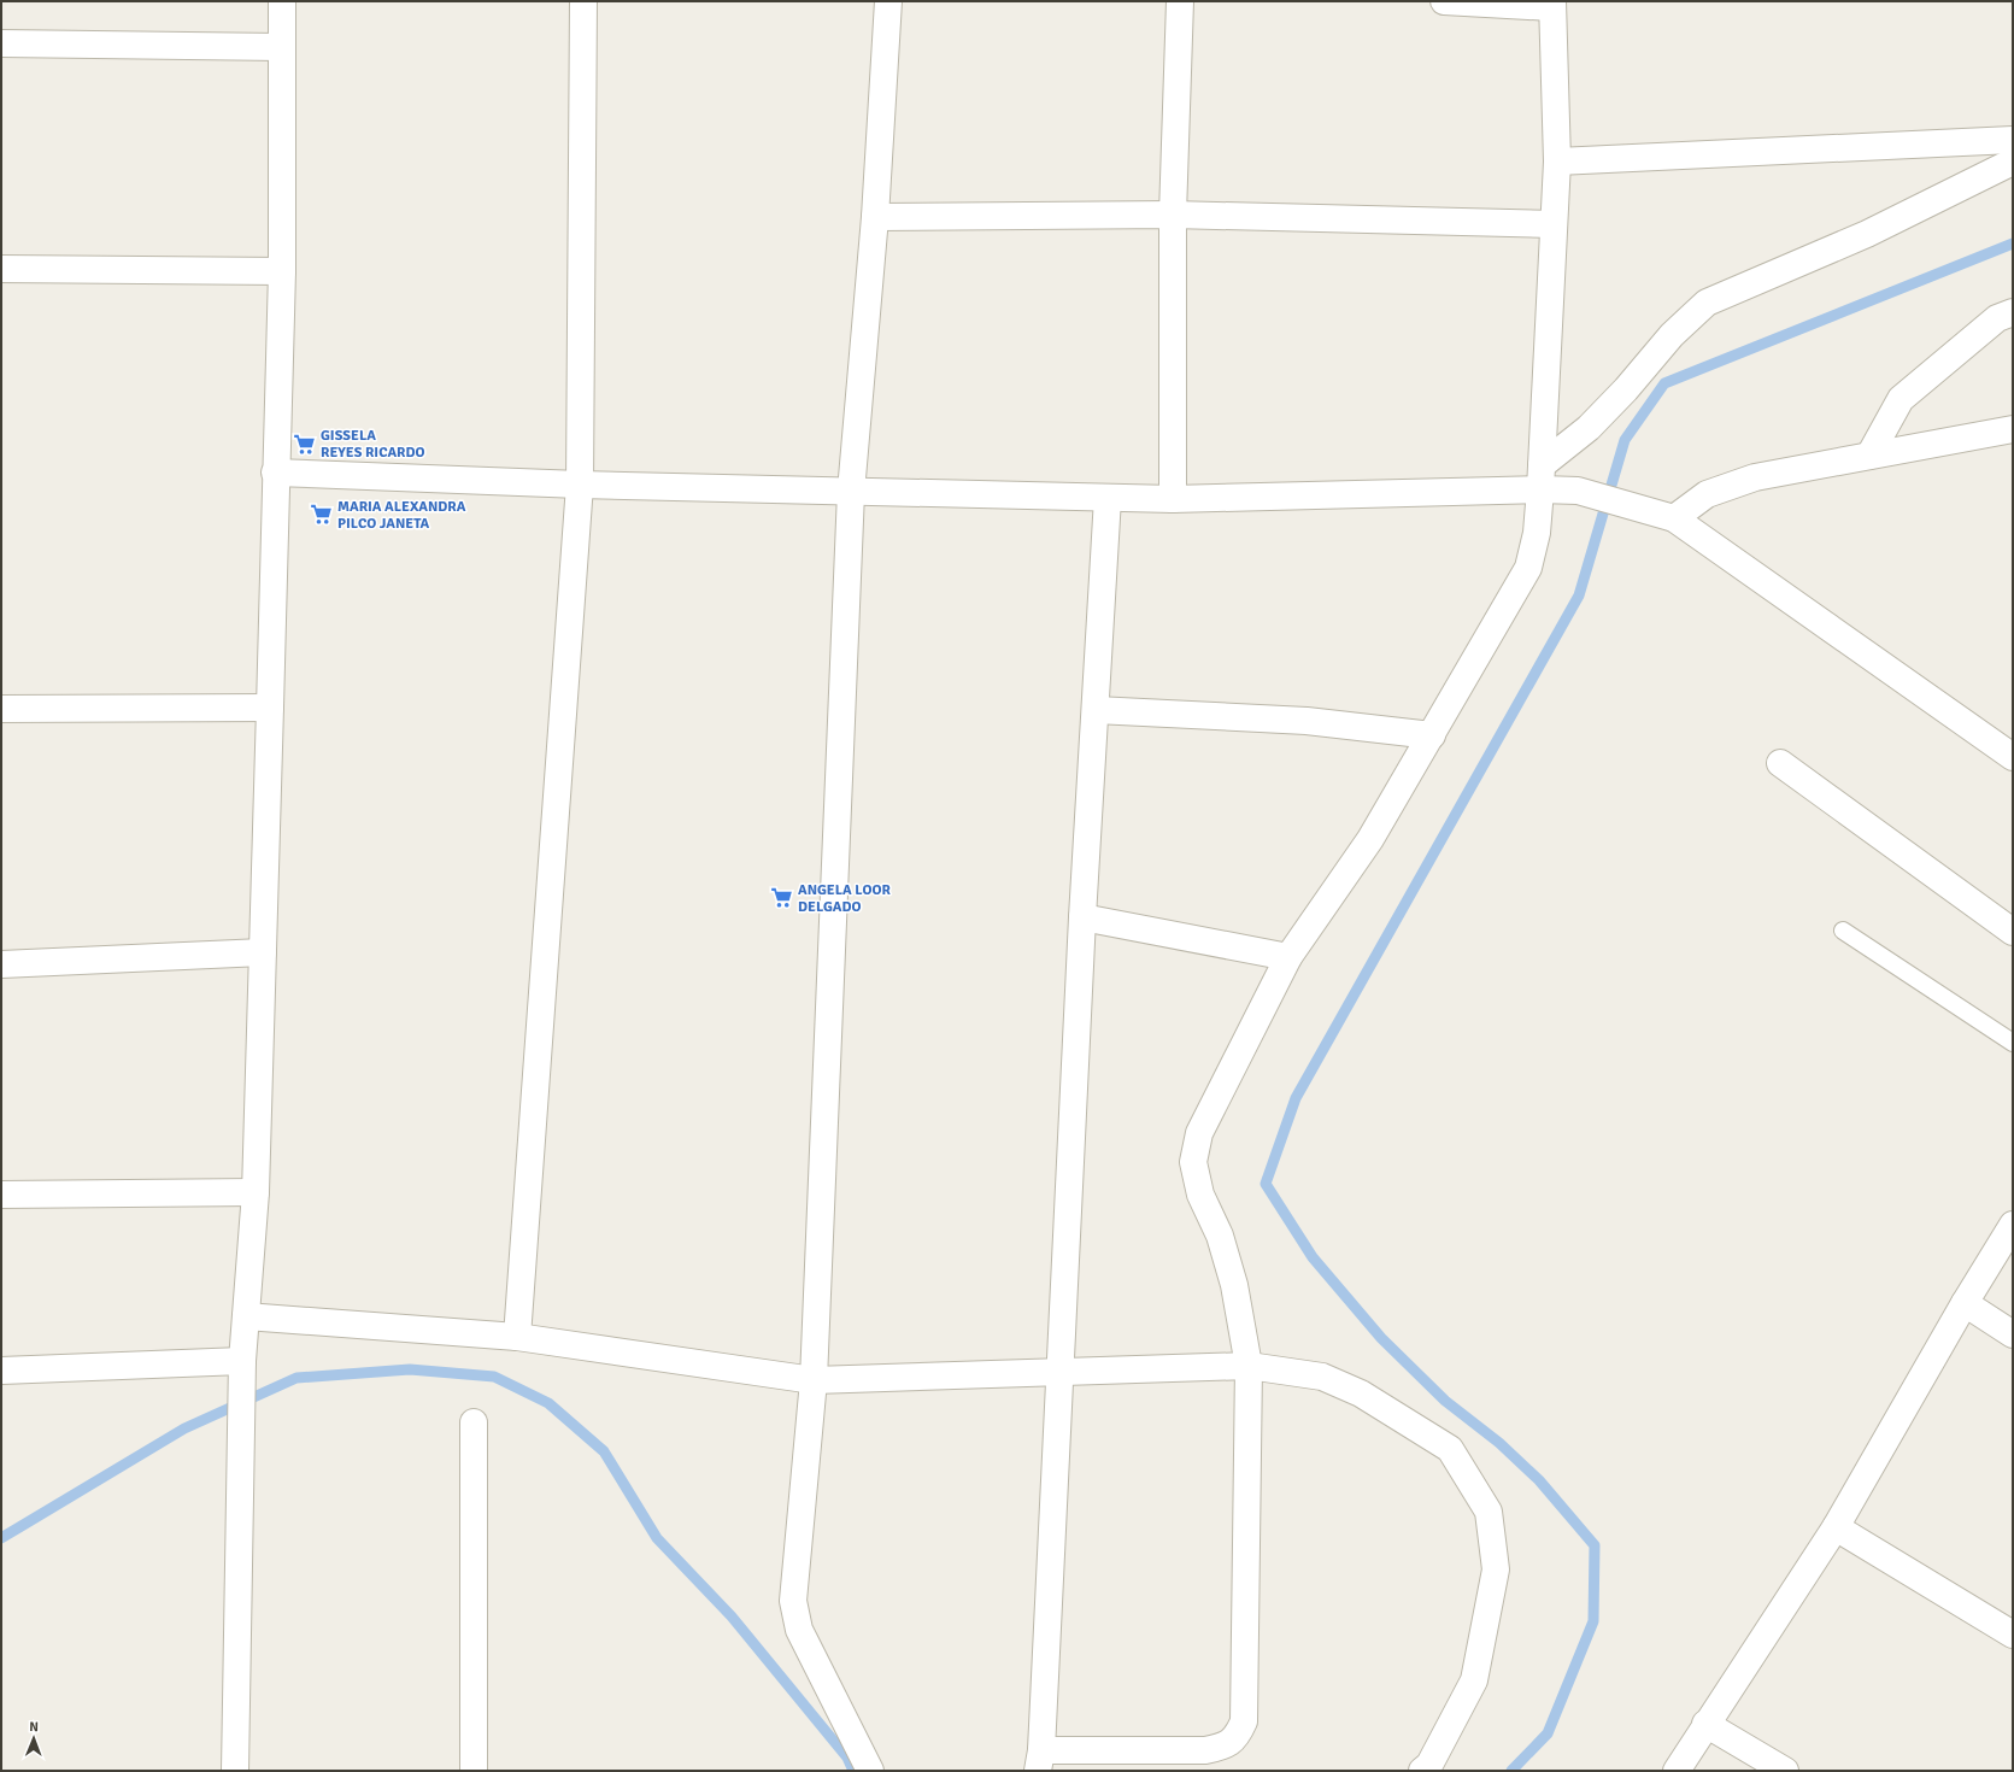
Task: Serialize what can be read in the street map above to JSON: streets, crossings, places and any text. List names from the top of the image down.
{
  "places": {
    "supermarket": ["GISSELA REYES RICARDO", "MARIA ALEXANDRA PILCO JANETA", "ANGELA LOOR DELGADO"]
  },
  "north": "top"
}
